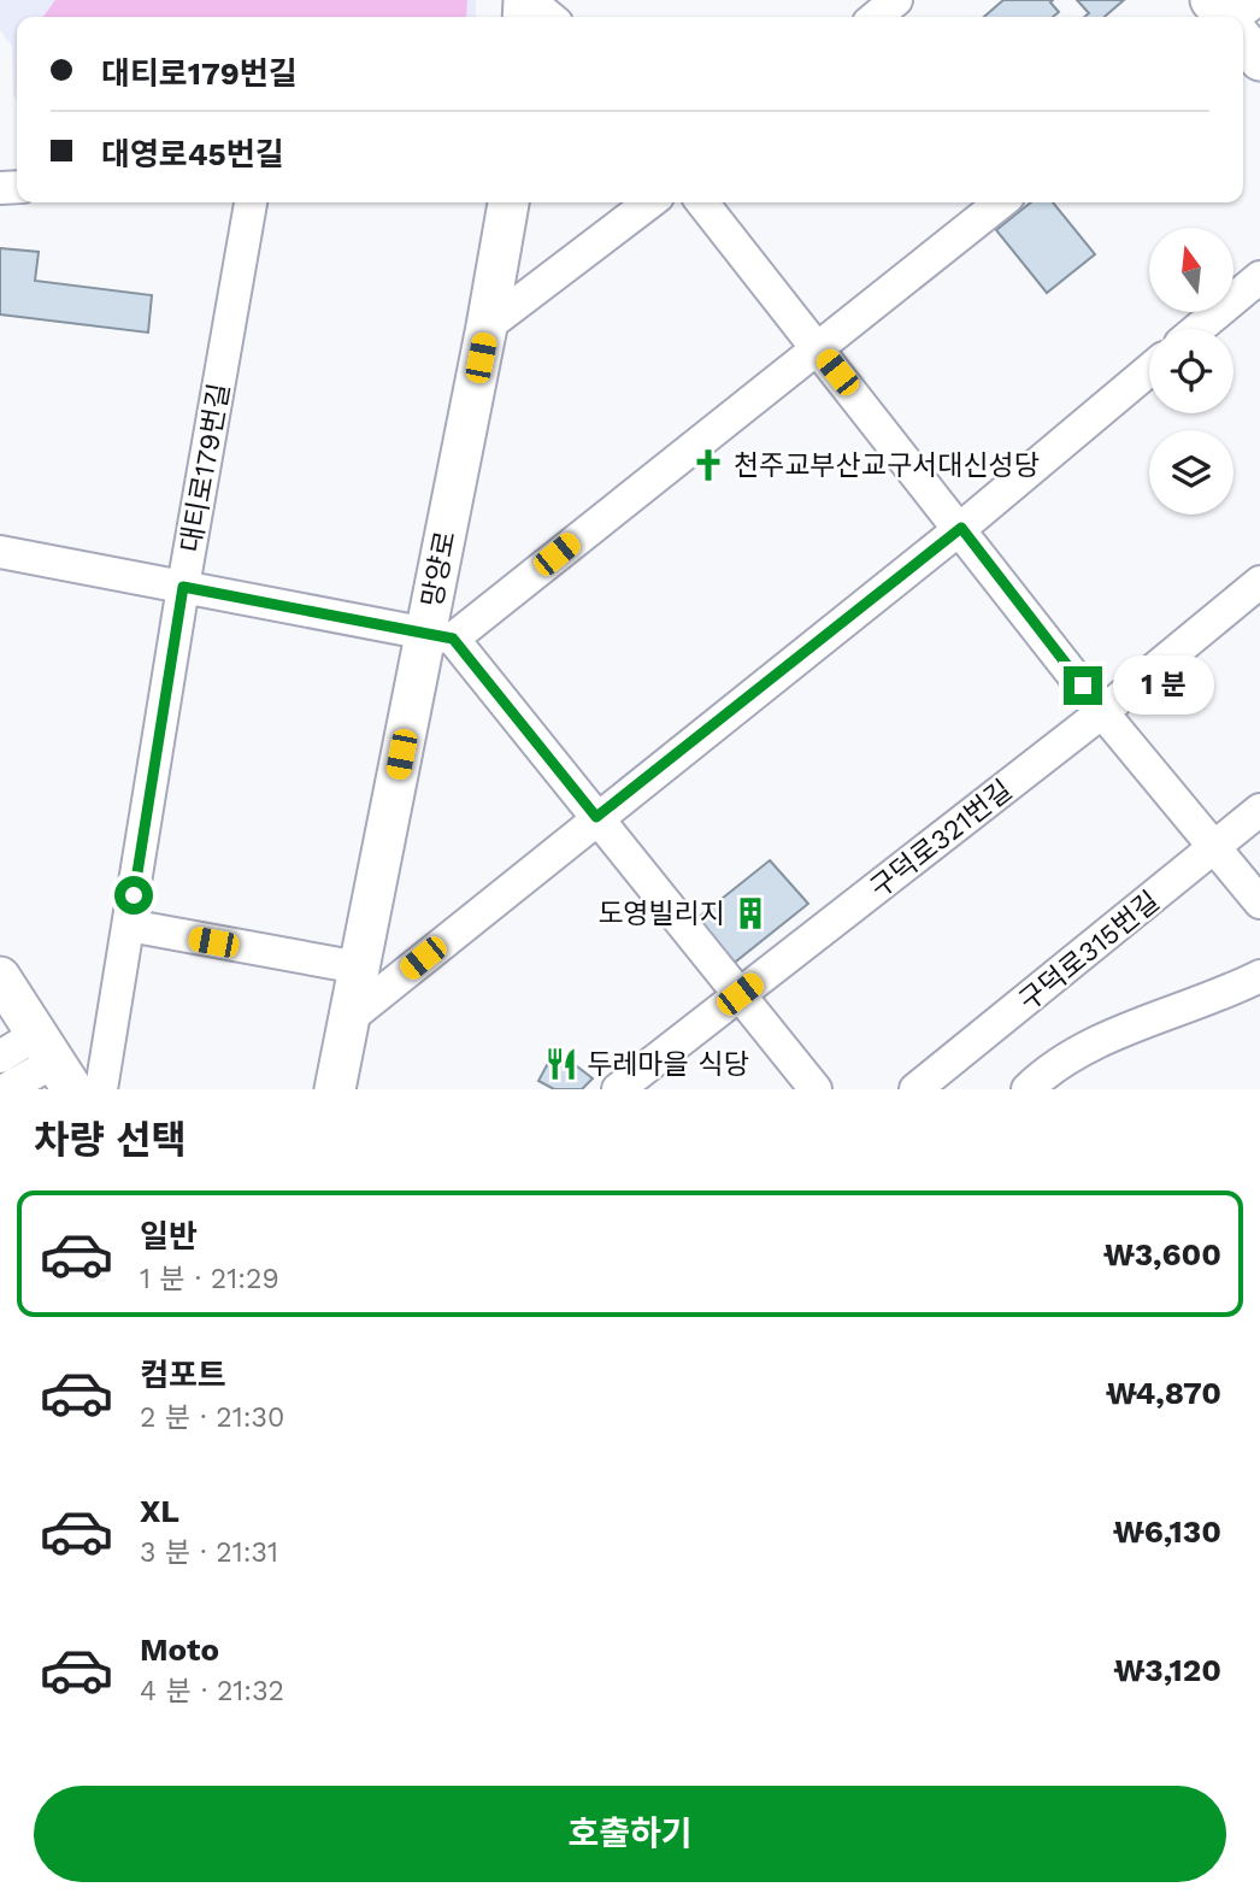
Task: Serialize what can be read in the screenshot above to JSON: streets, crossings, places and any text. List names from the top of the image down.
{
  "streets": {
    "main road": ["망양로"],
    "street": ["대티로179번길", "구덕로321번길", "구덕로315번길"]
  },
  "places": {
    "church": ["천주교부산교구서대신성당"],
    "building": ["도영빌리지"],
    "restaurant": ["두레마을 식당"]
  },
  "north": "top",
  "page": {
    "banner": ["대티로179번길", "대영로45번길"],
    "bubble": "1 분",
    "heading": "차량 선택",
    "list": [
      {
        "name": "일반",
        "note": "1 분 · 21:29",
        "value": "₩3,600"
      },
      {
        "name": "컴포트",
        "note": "2 분 · 21:30",
        "value": "₩4,870"
      },
      {
        "name": "XL",
        "note": "3 분 · 21:31",
        "value": "₩6,130"
      },
      {
        "name": "Moto",
        "note": "4 분 · 21:32",
        "value": "₩3,120"
      }
    ],
    "buttons": "호출하기"
  }
}
